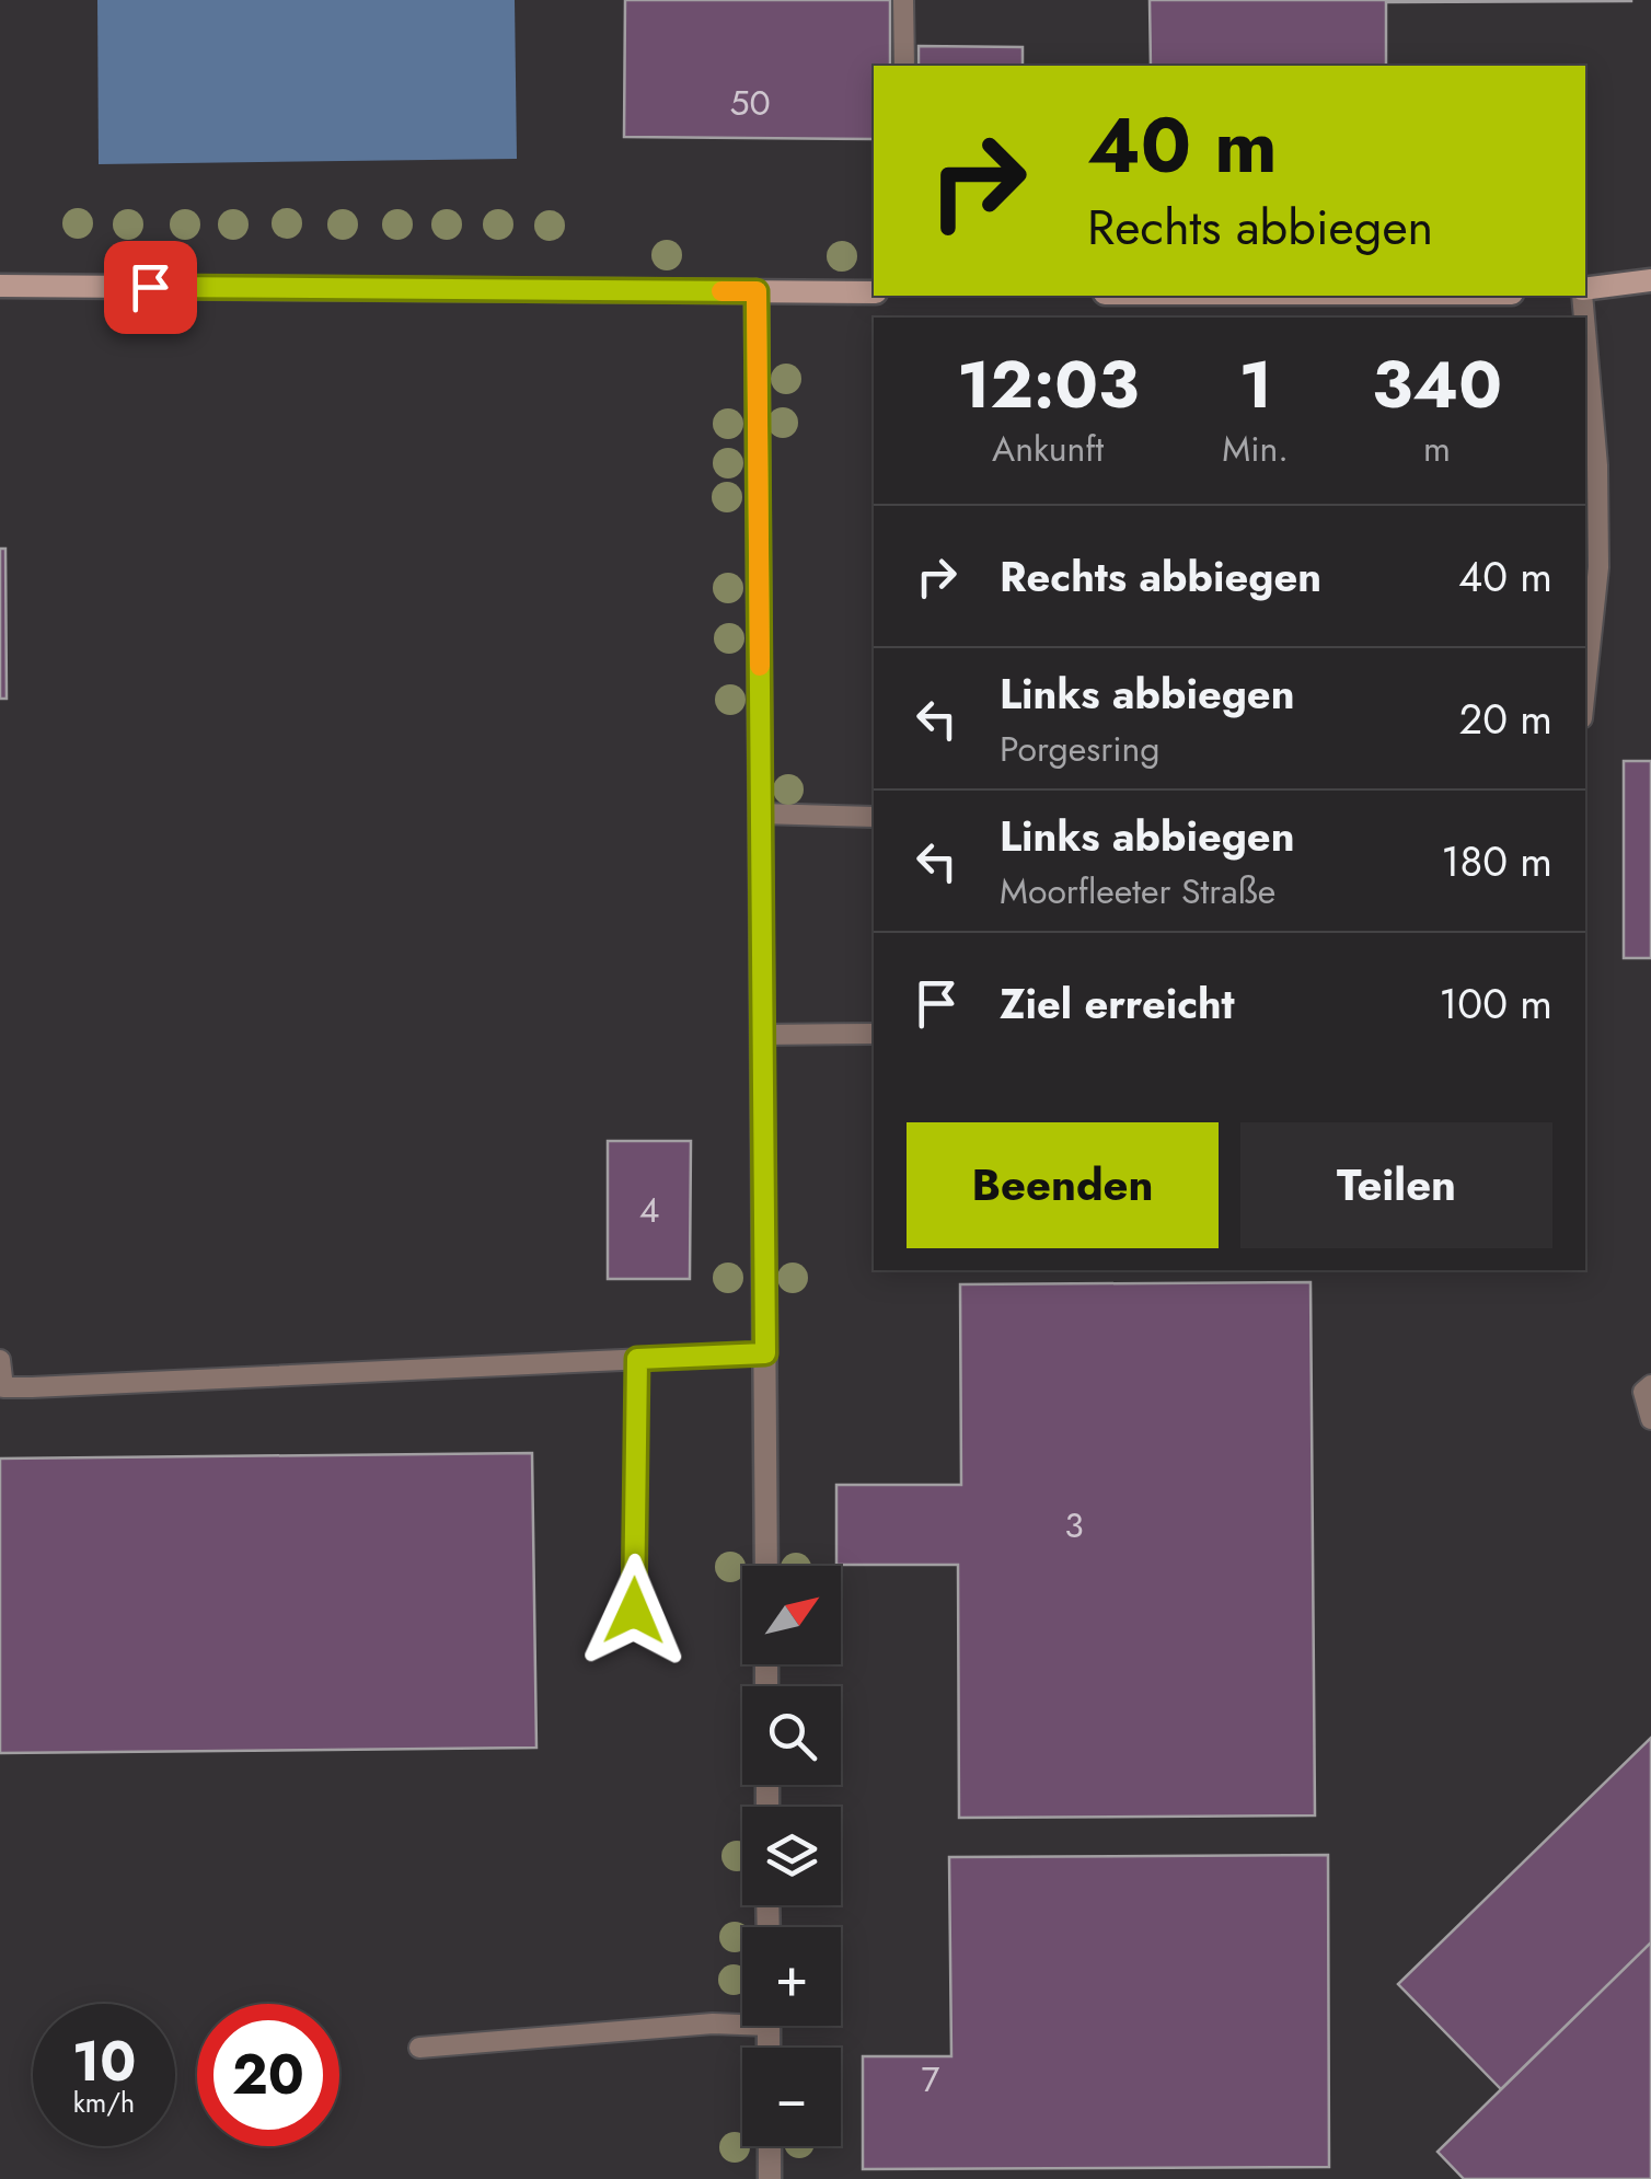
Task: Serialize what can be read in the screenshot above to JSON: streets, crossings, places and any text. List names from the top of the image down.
{
  "house_numbers": [
    "50",
    "4",
    "3",
    "7"
  ],
  "north": "top right",
  "page": {
    "turn": ["40 m", "Rechts abbiegen"],
    "eta": [
      "12:03",
      "Ankunft",
      "1",
      "Min.",
      "340",
      "m"
    ],
    "list": [
      {
        "name": "Rechts abbiegen",
        "value": "40 m"
      },
      {
        "name": "Links abbiegen",
        "note": "Porgesring",
        "value": "20 m"
      },
      {
        "name": "Links abbiegen",
        "note": "Moorfleeter Straße",
        "value": "180 m"
      },
      {
        "name": "Ziel erreicht",
        "value": "100 m"
      }
    ],
    "buttons": ["Beenden", "Teilen"],
    "map_buttons": ["+", "−"],
    "speed": "10 km/h",
    "limit": "20"
  }
}
